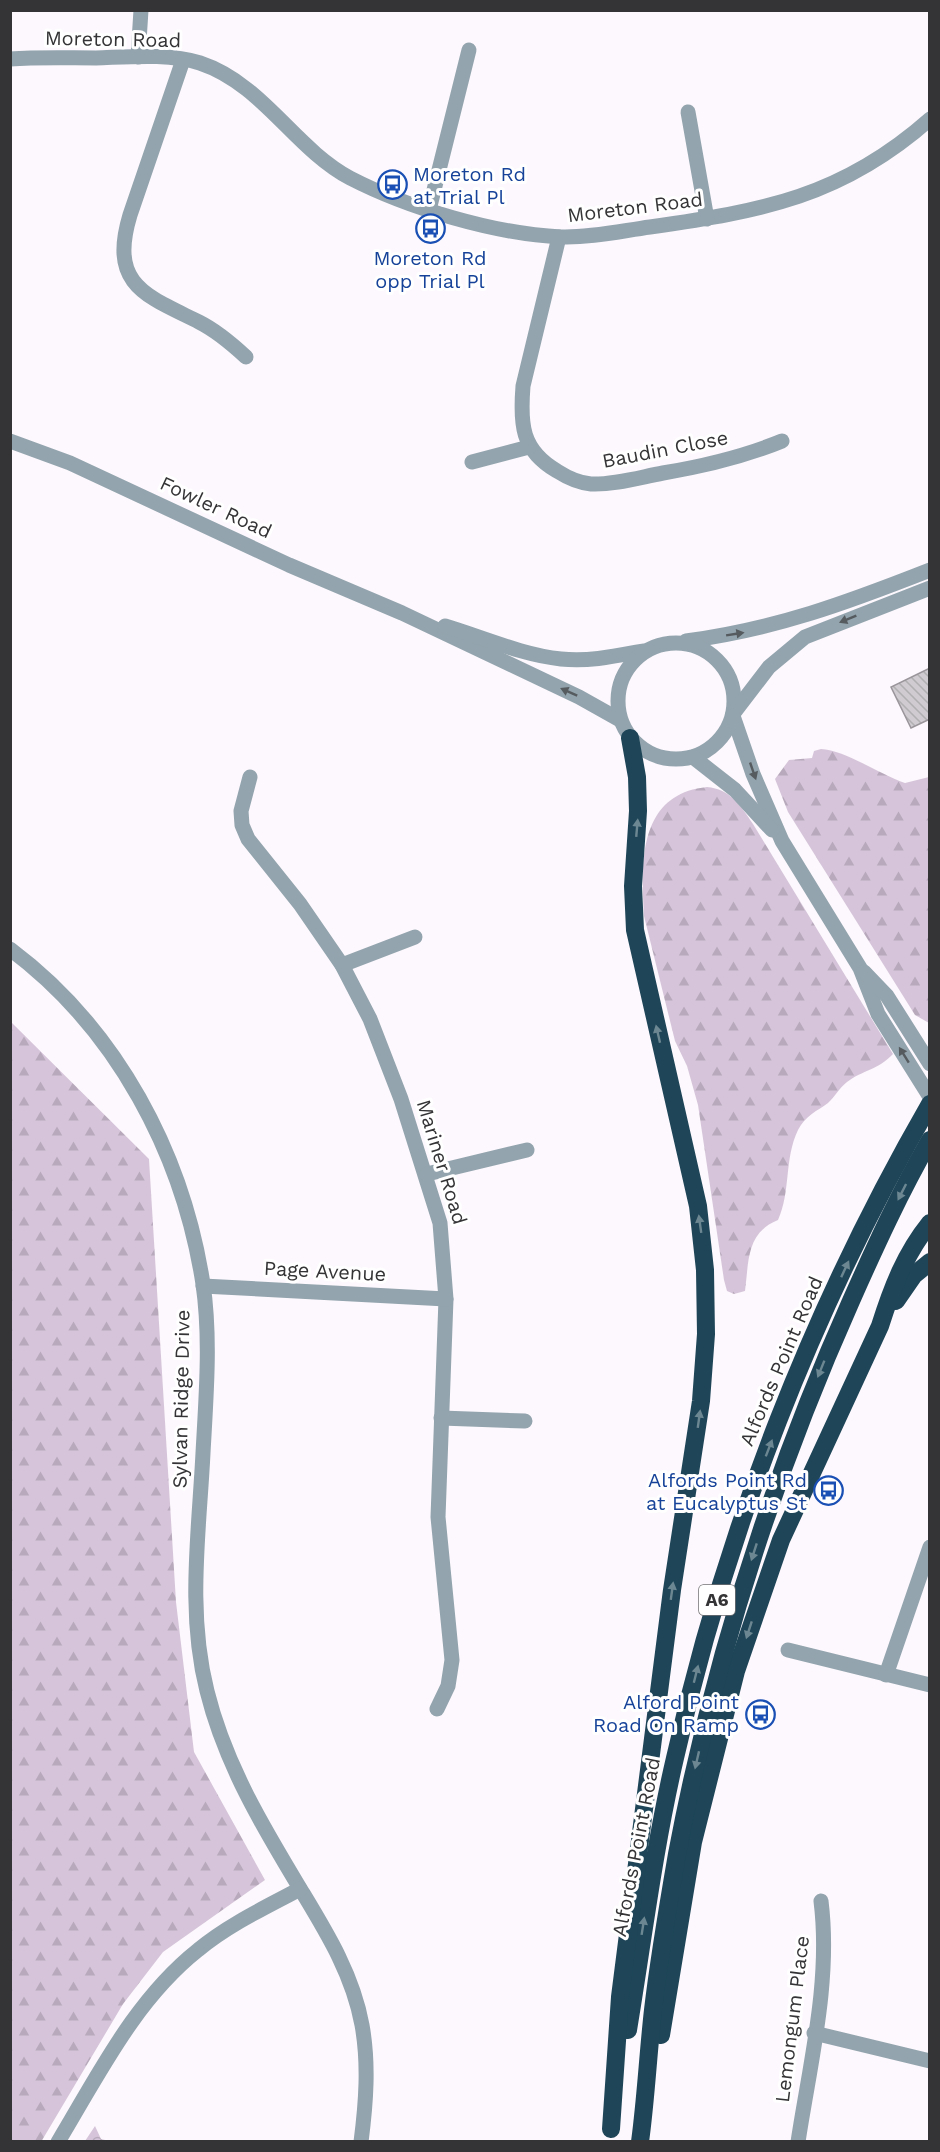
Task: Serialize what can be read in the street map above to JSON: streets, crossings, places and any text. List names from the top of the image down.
{
  "streets": {
    "highway": ["Alfords Point Road", "A6"],
    "street": [
      "Moreton Road",
      "Baudin Close",
      "Fowler Road",
      "Mariner Road",
      "Page Avenue",
      "Sylvan Ridge Drive",
      "Lemongum Place"
    ]
  },
  "crossings": [
    ["Mariner Road", "Page Avenue"],
    ["Page Avenue", "Sylvan Ridge Drive"]
  ],
  "places": {
    "bus stop": [
      "Moreton Rd at Trial Pl",
      "Moreton Rd opp Trial Pl",
      "Alfords Point Rd at Eucalyptus St",
      "Alford Point Road On Ramp"
    ]
  }
}
